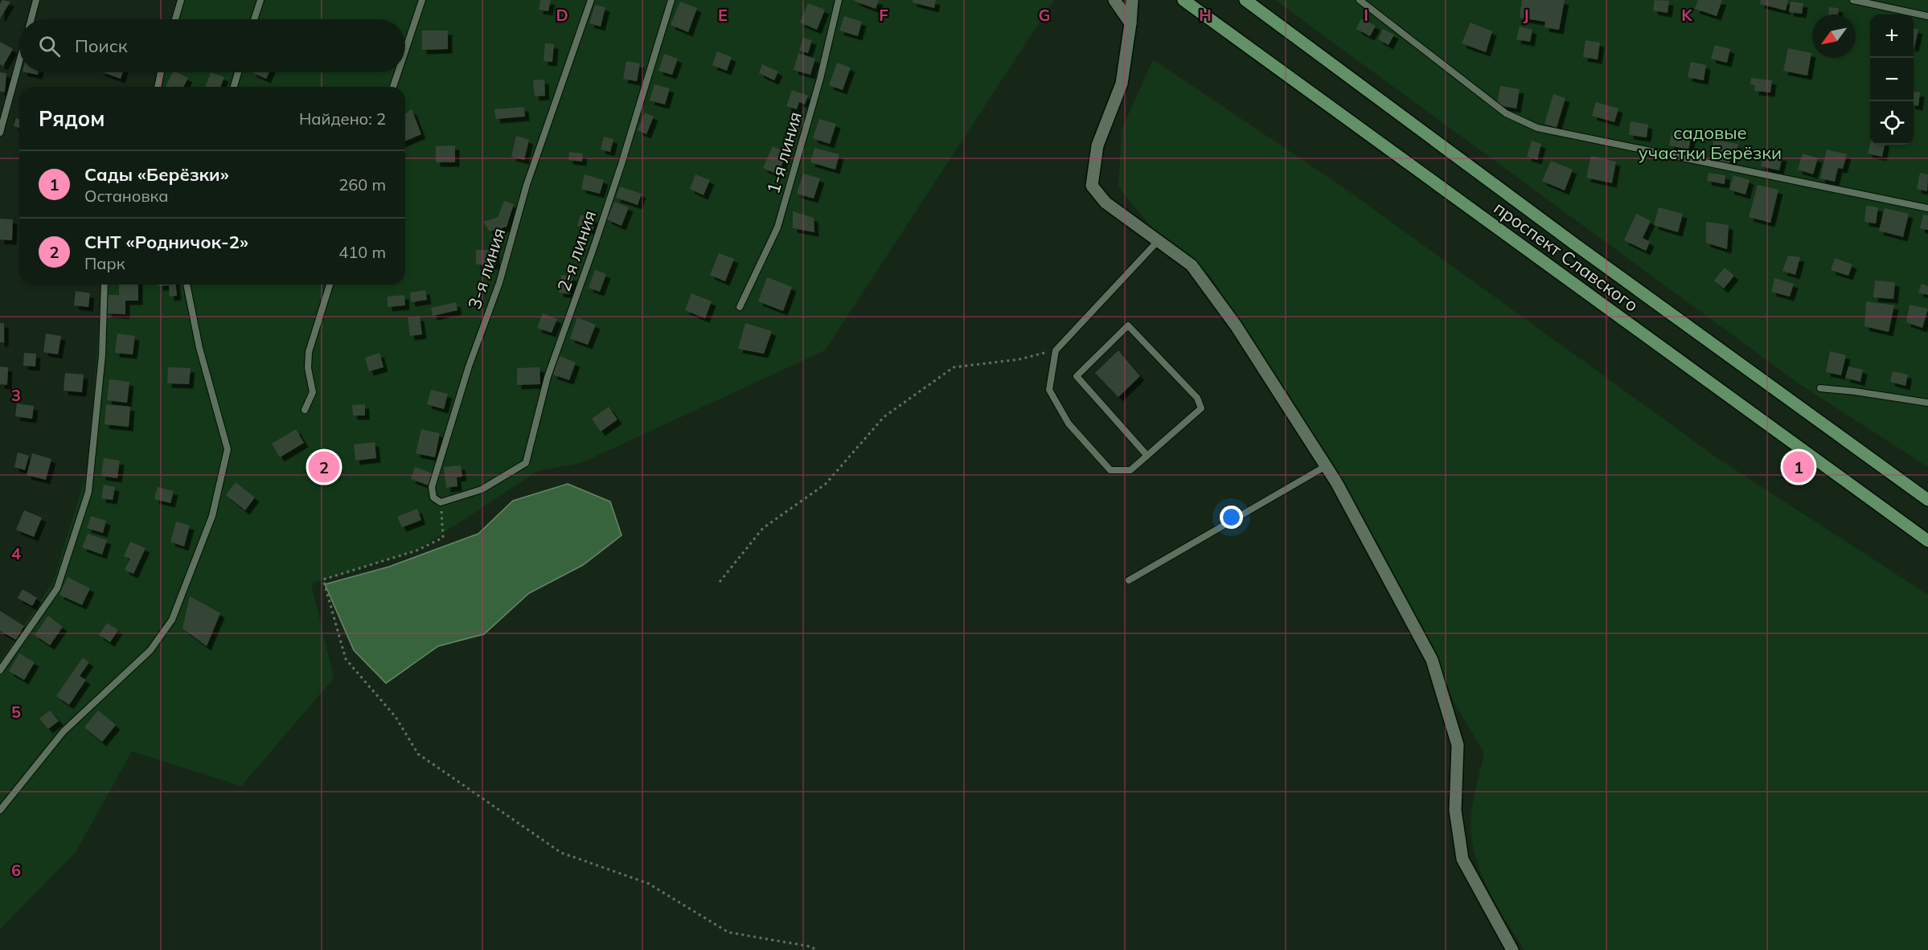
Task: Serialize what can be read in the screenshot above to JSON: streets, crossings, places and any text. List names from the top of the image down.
{
  "streets": {
    "main road": ["проспект Славского"],
    "lane": ["1-я линия", "2-я линия", "3-я линия"]
  },
  "crossings": [
    ["2-я линия", "3-я линия"]
  ],
  "parks": ["садовые участки Берёзки"],
  "north": "bottom left",
  "page": {
    "map_buttons": ["+", "−"],
    "search": "Поиск",
    "heading": ["Рядом", "Найдено: 2"],
    "list": [
      {
        "mark": "1",
        "name": "Сады «Берёзки»",
        "note": "Остановка",
        "value": "260 m"
      },
      {
        "mark": "2",
        "name": "СНТ «Родничок-2»",
        "note": "Парк",
        "value": "410 m"
      }
    ],
    "pins": ["1", "2"]
  },
  "grid": {
    "columns": [
      "D",
      "E",
      "F",
      "G",
      "H",
      "I",
      "J",
      "K"
    ],
    "rows": [
      "3",
      "4",
      "5",
      "6"
    ]
  }
}
